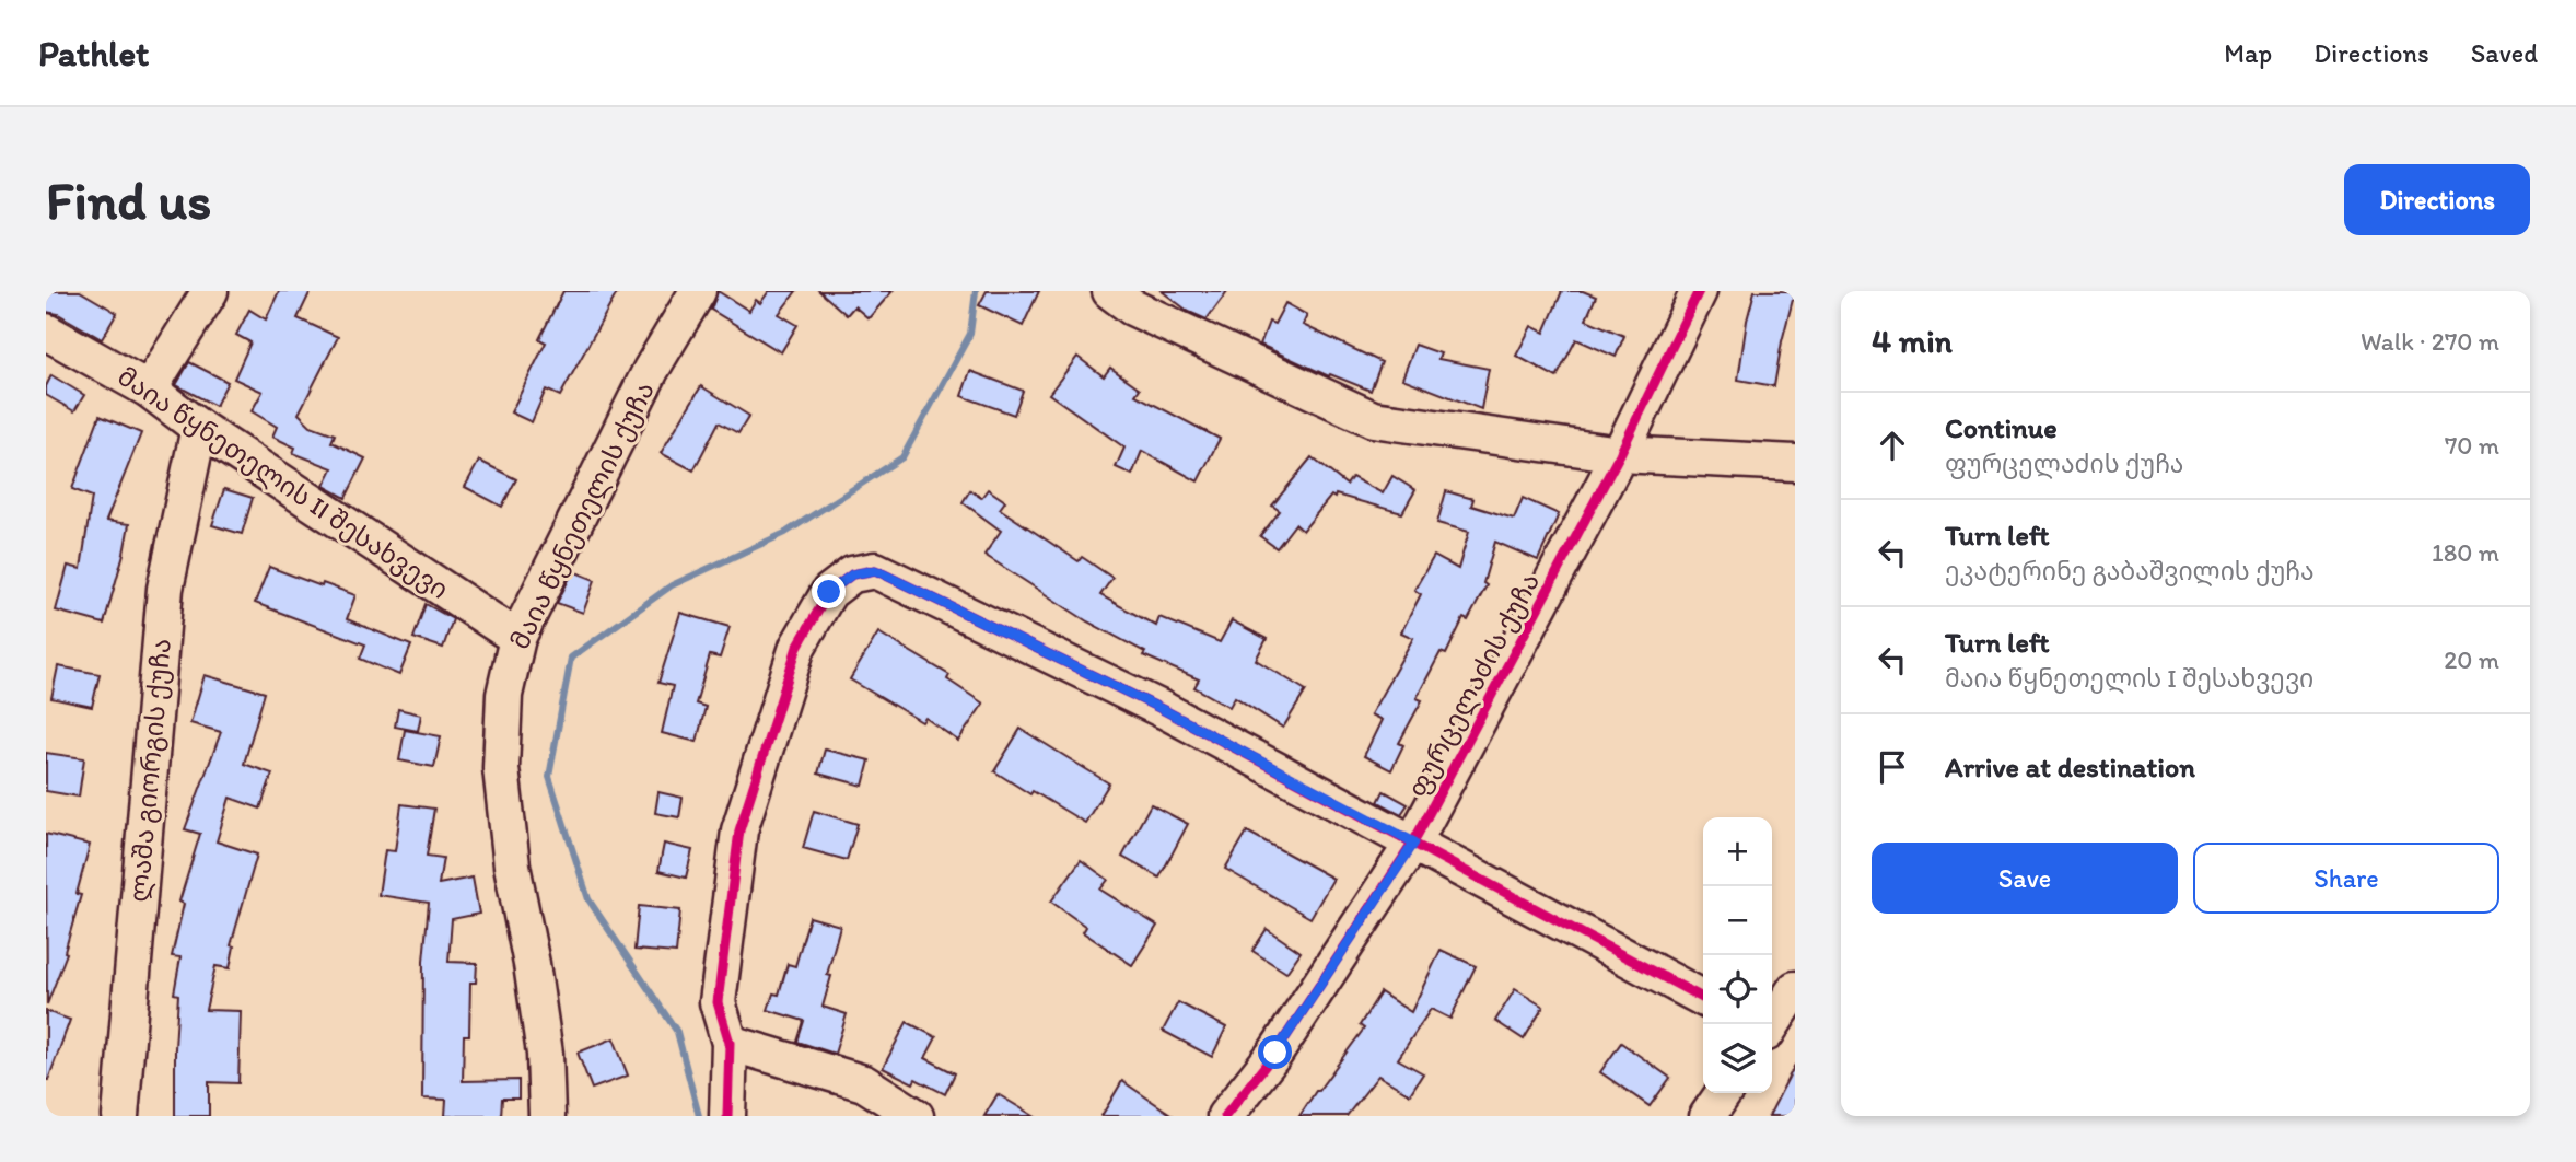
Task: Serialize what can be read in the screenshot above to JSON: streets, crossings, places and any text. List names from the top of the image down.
{
  "streets": {
    "street": [
      "მაია წყნეთელის II შესახვევი",
      "მაია წყნეთელის ქუჩა",
      "ფურცელაძის ქუჩა",
      "ლაშა გიორგის ქუჩა"
    ]
  },
  "crossings": [
    ["მაია წყნეთელის II შესახვევი", "მაია წყნეთელის ქუჩა"],
    ["მაია წყნეთელის II შესახვევი", "ლაშა გიორგის ქუჩა"]
  ],
  "page": {
    "header": "Pathlet",
    "nav": ["Map", "Directions", "Saved"],
    "buttons": [
      "Directions",
      ["Save", "Share"]
    ],
    "title": "Find us",
    "heading": ["4 min", "Walk · 270 m"],
    "list": [
      ["Continue", "ფურცელაძის ქუჩა", "70 m"],
      ["Turn left", "ეკატერინე გაბაშვილის ქუჩა", "180 m"],
      ["Turn left", "მაია წყნეთელის I შესახვევი", "20 m"],
      "Arrive at destination"
    ],
    "map_buttons": ["+", "−"]
  }
}
